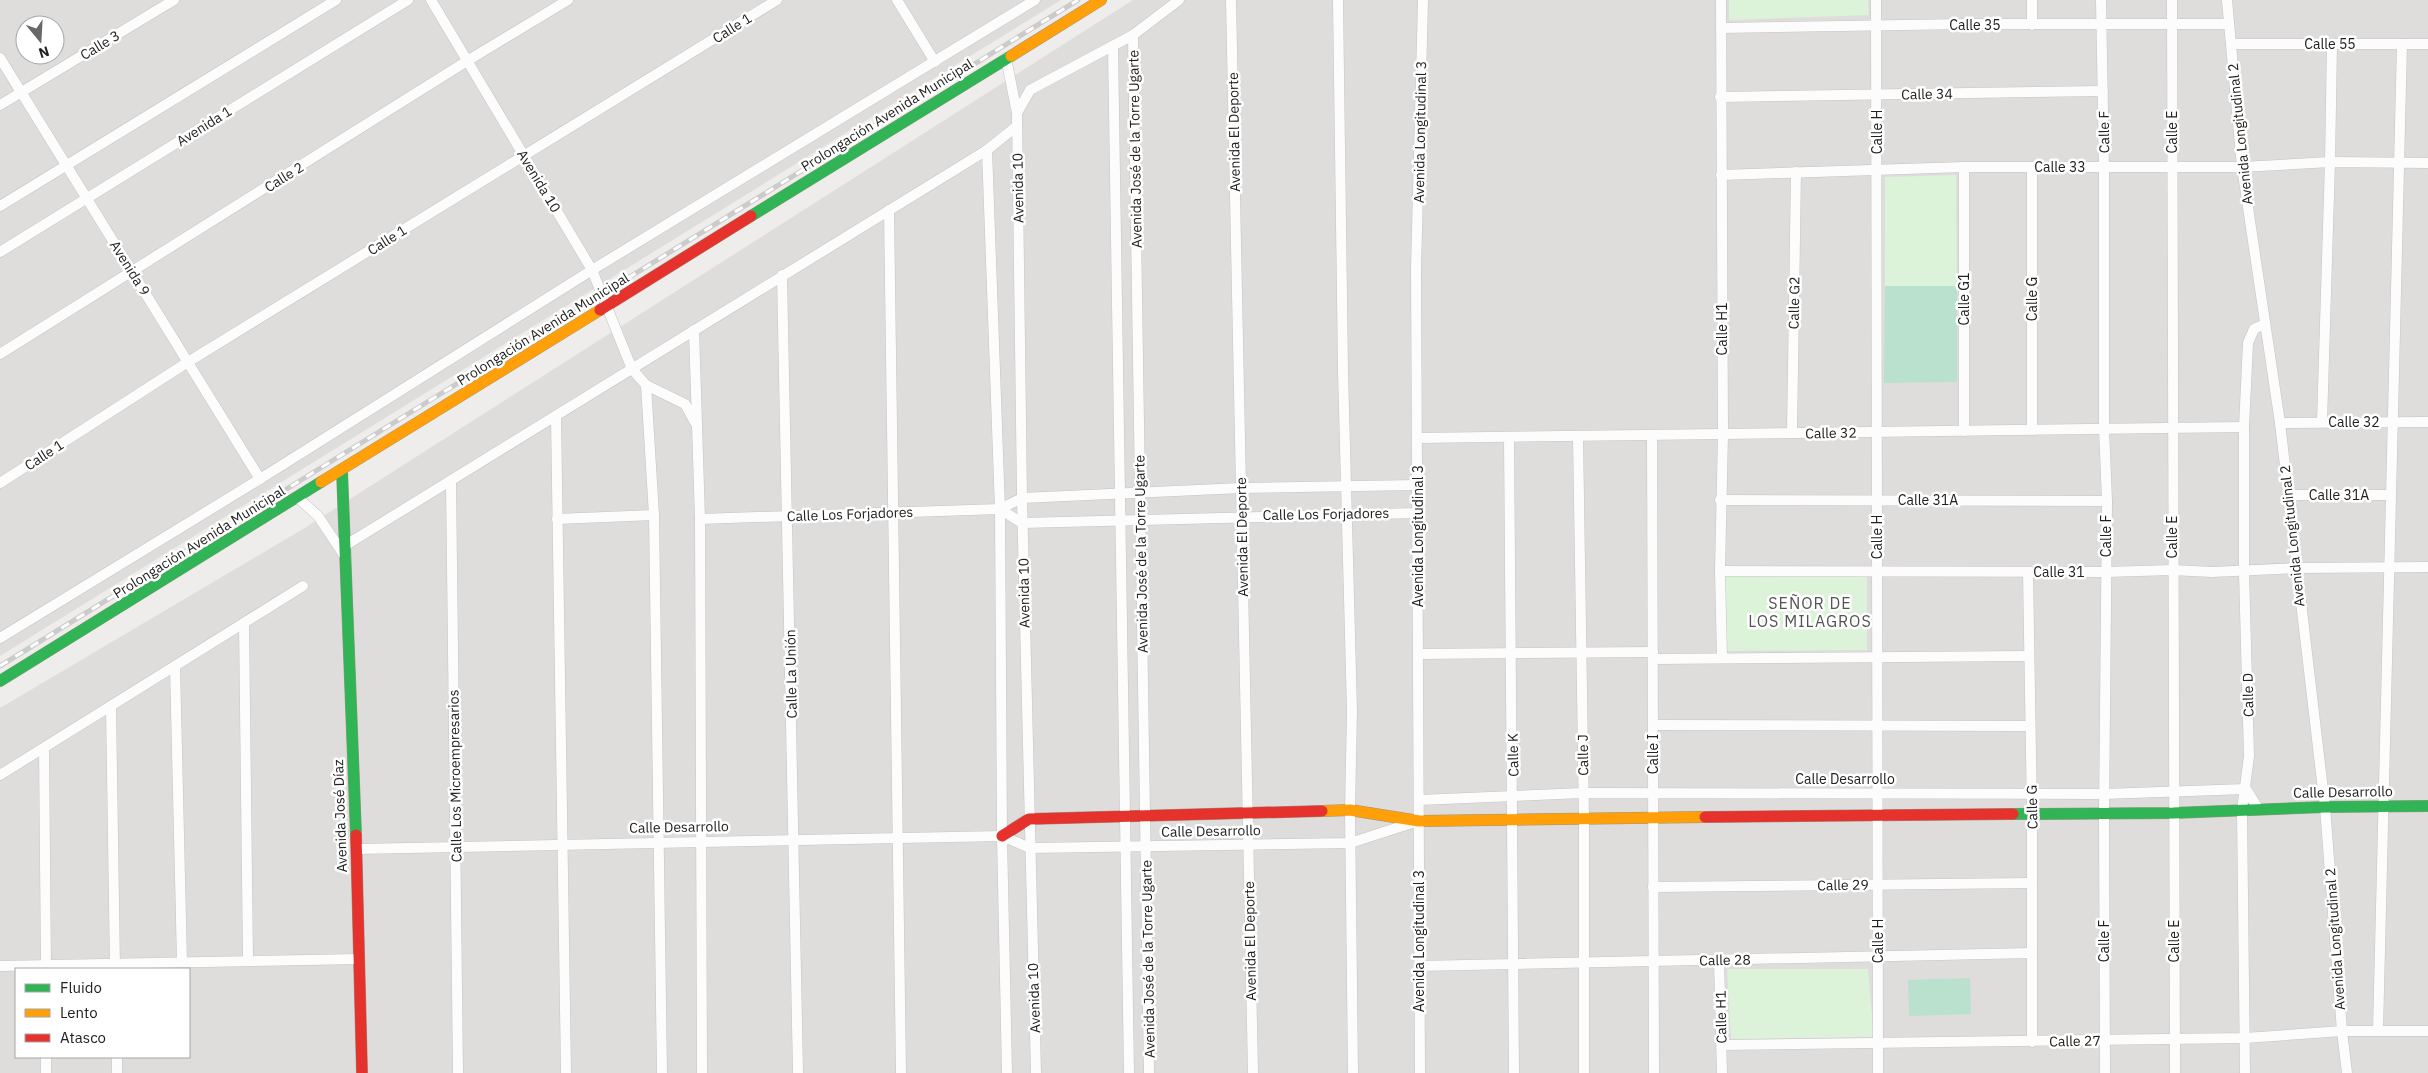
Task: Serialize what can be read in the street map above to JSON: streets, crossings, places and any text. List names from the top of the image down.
{
  "streets": {
    "street": [
      "Calle 35",
      "Calle 1",
      "Calle 55",
      "Calle 3",
      "Calle 34",
      "Prolongación Avenida Municipal",
      "Avenida 1",
      "Avenida El Deporte",
      "Avenida Longitudinal 3",
      "Calle H",
      "Calle F",
      "Calle E",
      "Avenida Longitudinal 2",
      "Avenida José de la Torre Ugarte",
      "Calle 33",
      "Calle 2",
      "Avenida 10",
      "Avenida 9",
      "Calle G1",
      "Calle G",
      "Calle G2",
      "Calle H1",
      "Calle 32",
      "Calle 31A",
      "Calle Los Forjadores",
      "Calle 31",
      "Calle La Unión",
      "Calle D",
      "Calle I",
      "Calle K",
      "Calle J",
      "Calle Los Microempresarios",
      "Calle Desarrollo",
      "Avenida José Díaz",
      "Calle 29",
      "Calle 28",
      "Calle 27"
    ]
  },
  "crossings": [
    ["Calle 35", "Calle H"],
    ["Calle 35", "Calle F"],
    ["Calle 35", "Calle E"],
    ["Calle 35", "Avenida Longitudinal 2"],
    ["Calle 35", "Calle H1"],
    ["Calle 1", "Avenida 10"],
    ["Calle 1", "Avenida 9"],
    ["Calle 55", "Avenida Longitudinal 2"],
    ["Calle 3", "Avenida 9"],
    ["Calle 34", "Calle H"],
    ["Calle 34", "Calle F"],
    ["Calle 34", "Calle H1"],
    ["Prolongación Avenida Municipal", "Avenida 10"],
    ["Prolongación Avenida Municipal", "Avenida 9"],
    ["Prolongación Avenida Municipal", "Avenida José Díaz"],
    ["Avenida 1", "Avenida 9"],
    ["Avenida El Deporte", "Calle Los Forjadores"],
    ["Avenida El Deporte", "Calle Desarrollo"],
    ["Avenida Longitudinal 3", "Calle 32"],
    ["Avenida Longitudinal 3", "Calle Los Forjadores"],
    ["Avenida Longitudinal 3", "Calle Desarrollo"],
    ["Avenida Longitudinal 3", "Calle 28"],
    ["Calle H", "Calle 33"],
    ["Calle H", "Calle 32"],
    ["Calle H", "Calle 31A"],
    ["Calle H", "Calle 31"],
    ["Calle H", "Calle Desarrollo"],
    ["Calle H", "Calle 29"],
    ["Calle H", "Calle 28"],
    ["Calle H", "Calle 27"],
    ["Calle F", "Calle 33"],
    ["Calle F", "Calle 32"],
    ["Calle F", "Calle 31A"],
    ["Calle F", "Calle 31"],
    ["Calle F", "Calle Desarrollo"],
    ["Calle F", "Calle 27"],
    ["Calle E", "Calle 33"],
    ["Calle E", "Calle 32"],
    ["Calle E", "Calle 31"],
    ["Calle E", "Calle Desarrollo"],
    ["Calle E", "Calle 27"],
    ["Avenida Longitudinal 2", "Calle 33"],
    ["Avenida Longitudinal 2", "Calle 32"],
    ["Avenida Longitudinal 2", "Calle 31A"],
    ["Avenida Longitudinal 2", "Calle 31"],
    ["Avenida Longitudinal 2", "Calle D"],
    ["Avenida Longitudinal 2", "Calle Desarrollo"],
    ["Avenida Longitudinal 2", "Calle 27"],
    ["Avenida José de la Torre Ugarte", "Calle Los Forjadores"],
    ["Avenida José de la Torre Ugarte", "Calle Desarrollo"],
    ["Calle 33", "Calle G1"],
    ["Calle 33", "Calle G"],
    ["Calle 33", "Calle G2"],
    ["Calle 33", "Calle H1"],
    ["Calle 2", "Avenida 10"],
    ["Calle 2", "Avenida 9"],
    ["Avenida 10", "Calle Los Forjadores"],
    ["Avenida 10", "Calle Desarrollo"],
    ["Calle G1", "Calle 32"],
    ["Calle G", "Calle 32"],
    ["Calle G", "Calle 31"],
    ["Calle G", "Calle Desarrollo"],
    ["Calle G", "Calle 29"],
    ["Calle G", "Calle 28"],
    ["Calle G", "Calle 27"],
    ["Calle G2", "Calle 32"],
    ["Calle H1", "Calle 32"],
    ["Calle H1", "Calle 31A"],
    ["Calle H1", "Calle 31"],
    ["Calle H1", "Calle 28"],
    ["Calle H1", "Calle 27"],
    ["Calle 32", "Calle D"],
    ["Calle 32", "Calle I"],
    ["Calle 32", "Calle K"],
    ["Calle 32", "Calle J"],
    ["Calle Los Forjadores", "Calle La Unión"],
    ["Calle 31", "Calle D"],
    ["Calle La Unión", "Calle Desarrollo"],
    ["Calle D", "Calle Desarrollo"],
    ["Calle D", "Calle 27"],
    ["Calle I", "Calle Desarrollo"],
    ["Calle I", "Calle 29"],
    ["Calle I", "Calle 28"],
    ["Calle K", "Calle Desarrollo"],
    ["Calle K", "Calle 28"],
    ["Calle J", "Calle Desarrollo"],
    ["Calle J", "Calle 28"],
    ["Calle Los Microempresarios", "Calle Desarrollo"],
    ["Calle Desarrollo", "Avenida José Díaz"]
  ],
  "districts": ["SEÑOR DE LOS MILAGROS"],
  "legend": ["Fluido", "Lento", "Atasco"],
  "north": "bottom"
}
